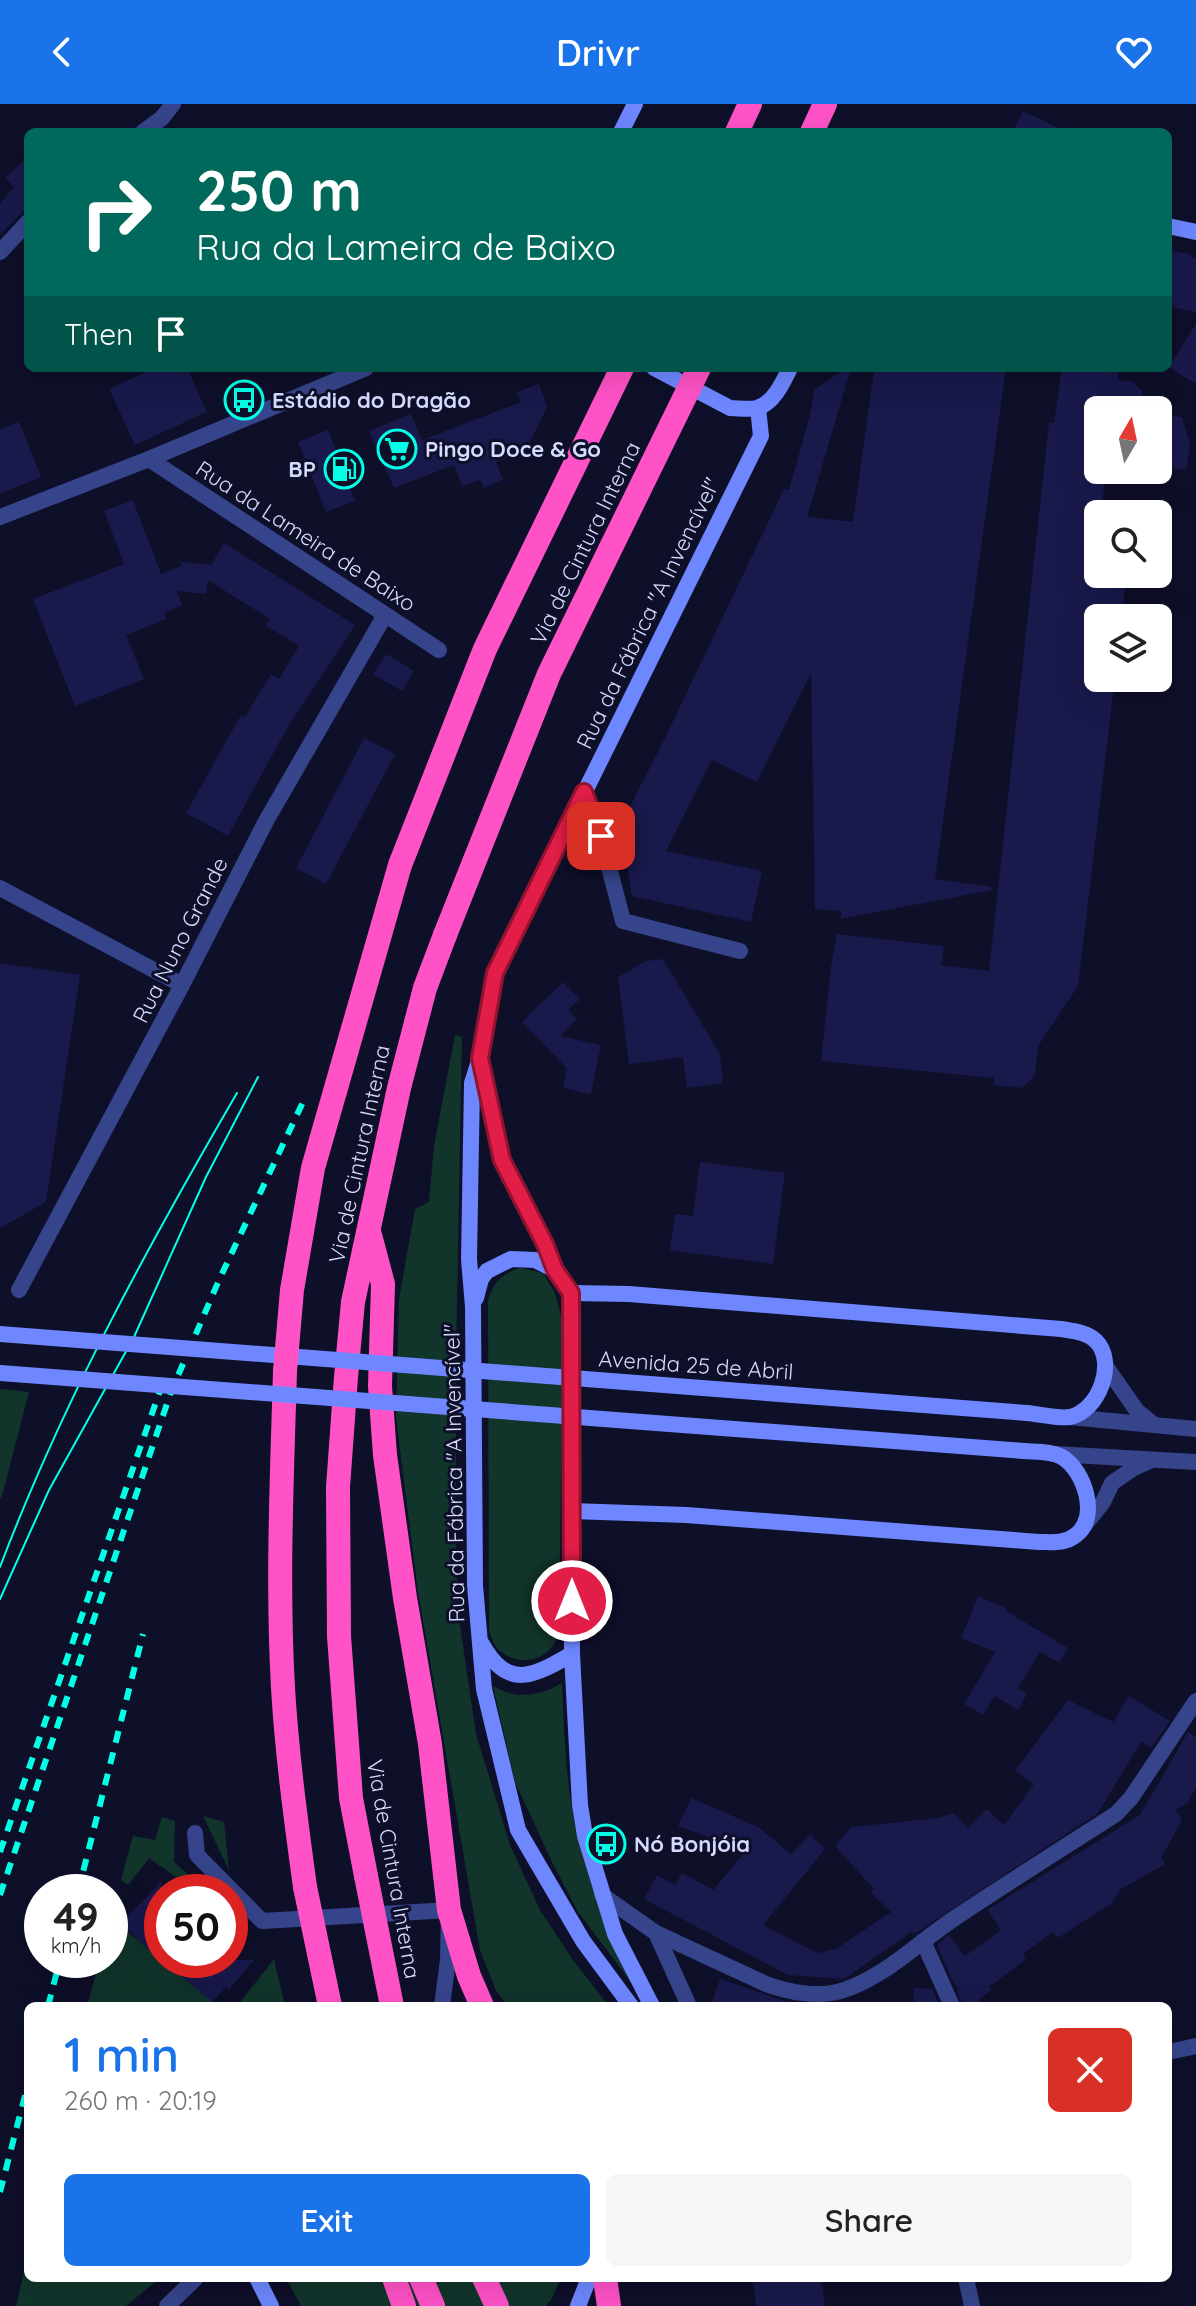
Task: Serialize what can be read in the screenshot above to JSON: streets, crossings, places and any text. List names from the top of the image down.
{
  "streets": {
    "highway": ["Via de Cintura Interna"],
    "main road": ["Rua da Fábrica \"A Invencível\"", "Avenida 25 de Abril"],
    "street": ["Rua da Lameira de Baixo", "Rua Nuno Grande"]
  },
  "crossings": [
    ["Rua da Lameira de Baixo", "Rua Nuno Grande"]
  ],
  "places": {
    "bus stop": ["Estádio do Dragão", "Nó Bonjóia"],
    "supermarket": ["Pingo Doce & Go"],
    "fuel station": ["BP"]
  },
  "north": "top",
  "page": {
    "header": "Drivr",
    "turn": ["250 m", "Rua da Lameira de Baixo"],
    "then": "Then",
    "speed": "49 km/h",
    "limit": "50",
    "heading": ["1 min", "260 m · 20:19"],
    "buttons": ["Exit", "Share"]
  }
}
